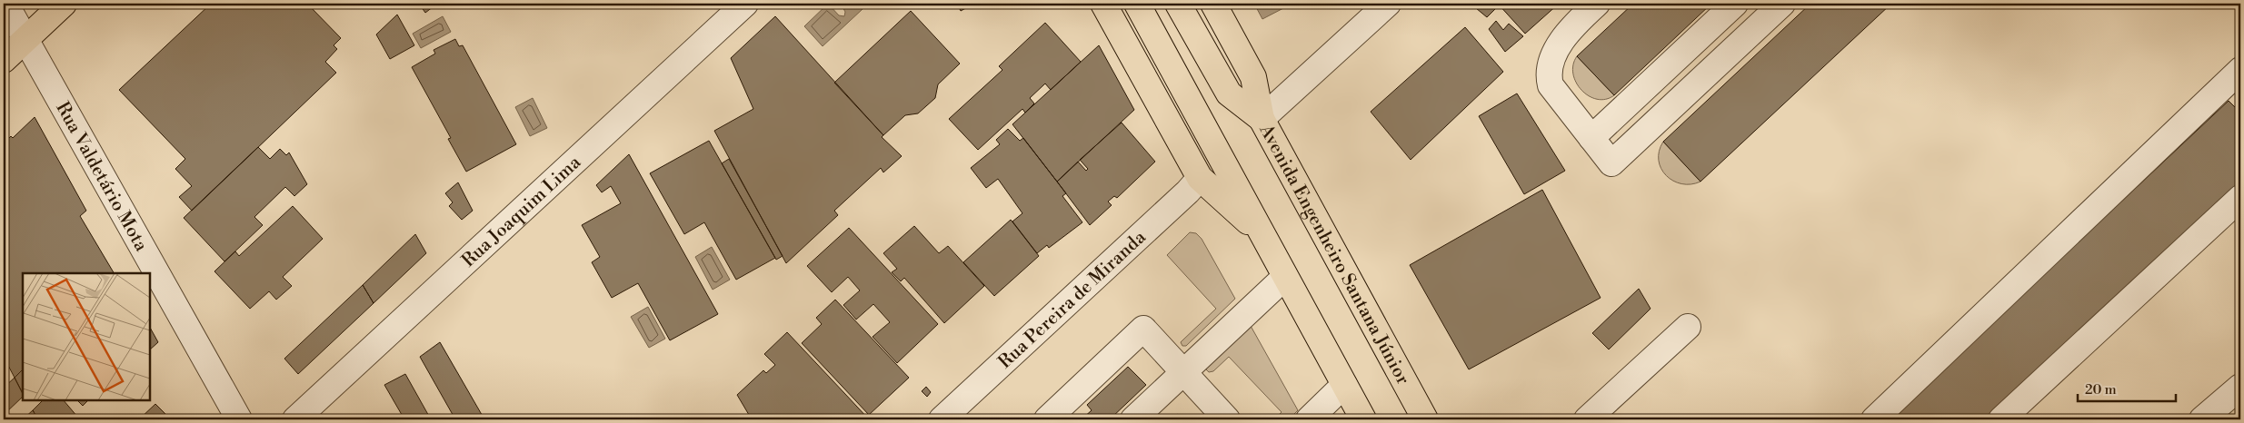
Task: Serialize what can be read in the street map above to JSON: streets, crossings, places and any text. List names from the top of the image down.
{
  "streets": {
    "main road": ["Avenida Engenheiro Santana Júnior"],
    "street": ["Rua Valdetário Mota", "Rua Joaquim Lima", "Rua Pereira de Miranda"]
  },
  "scale_bar": "20 m"
}
